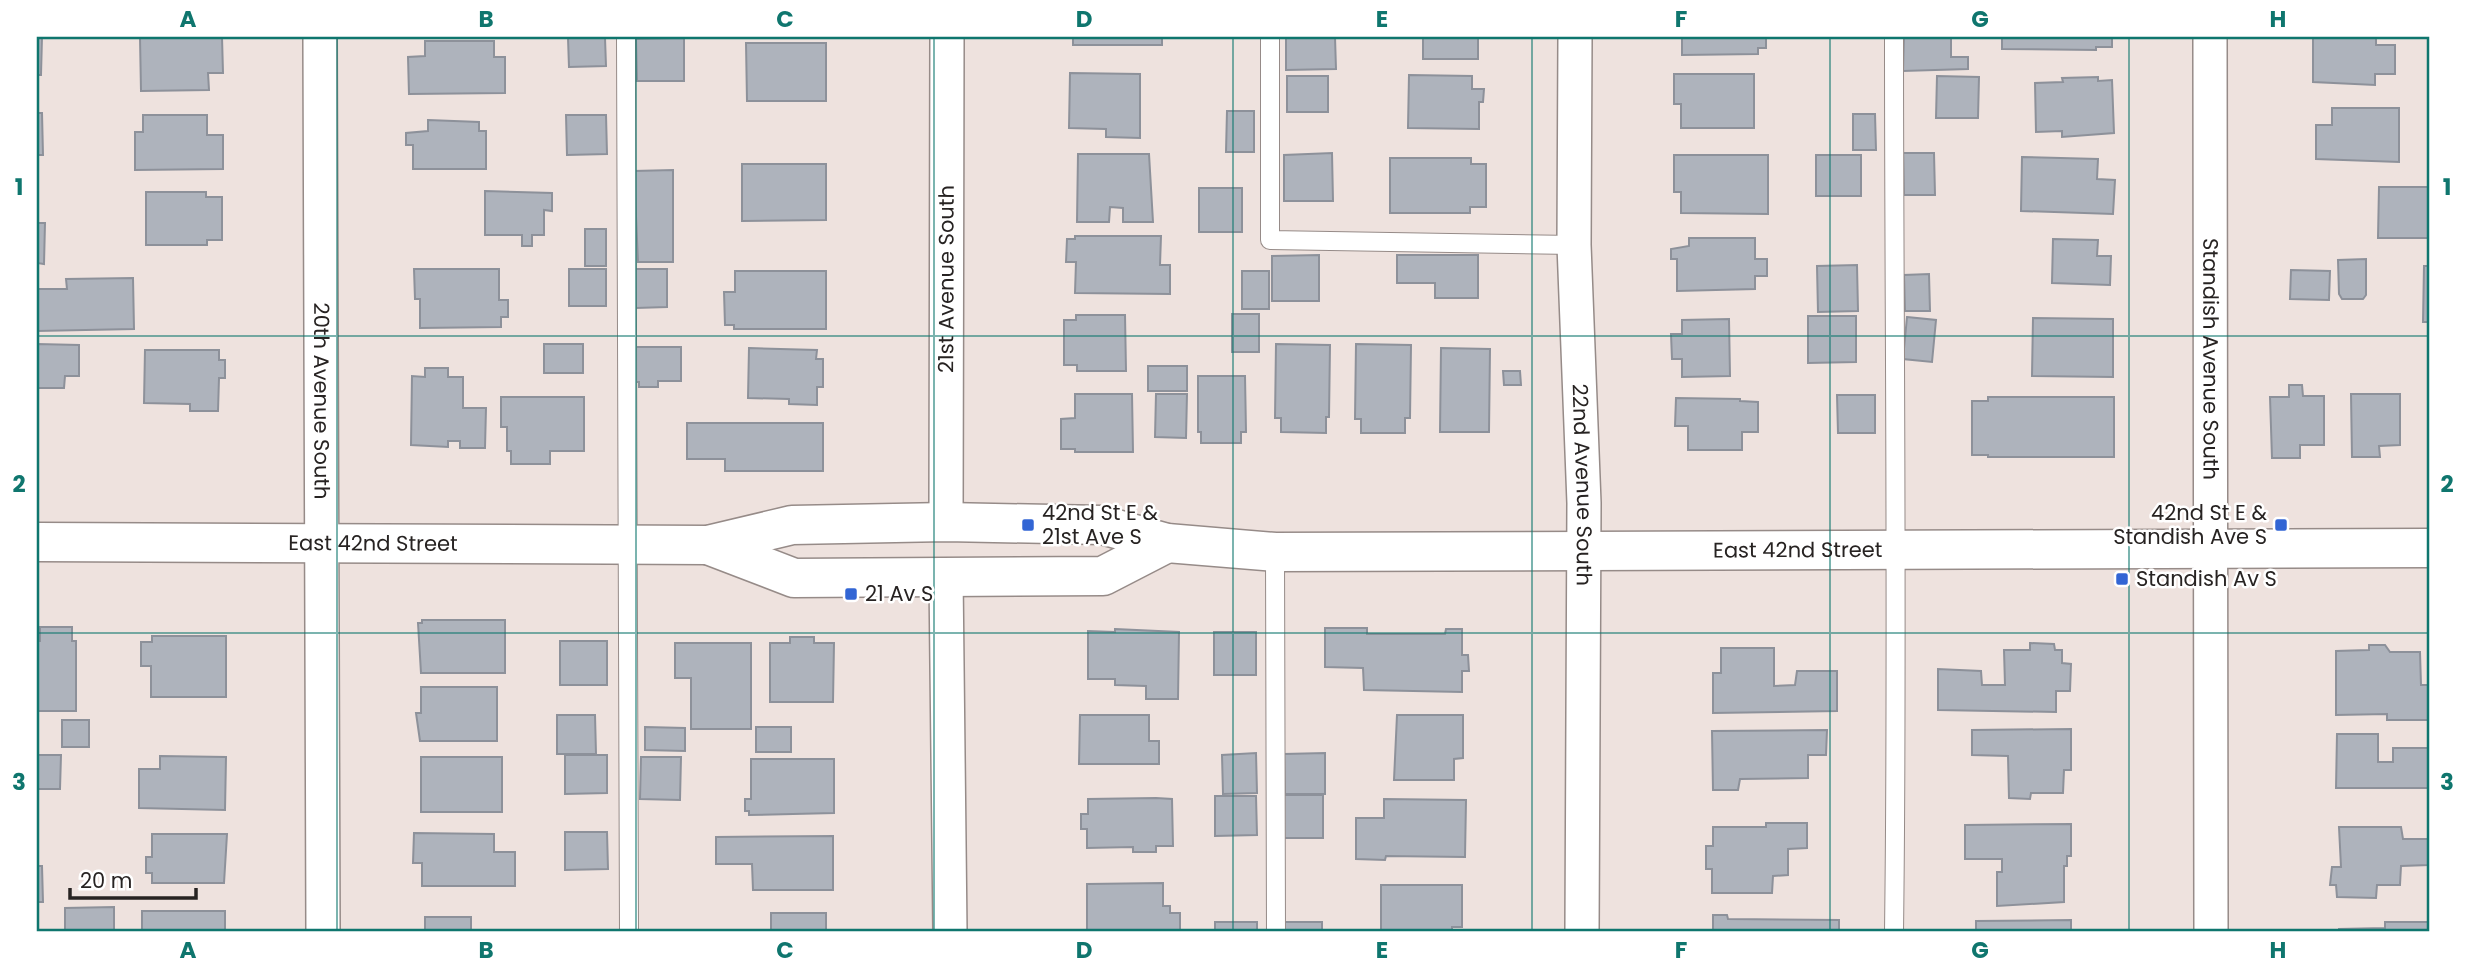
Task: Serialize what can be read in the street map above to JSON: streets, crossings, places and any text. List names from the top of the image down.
{
  "streets": {
    "street": [
      "21st Avenue South",
      "Standish Avenue South",
      "20th Avenue South",
      "22nd Avenue South",
      "East 42nd Street"
    ]
  },
  "crossings": [
    ["21st Avenue South", "East 42nd Street"],
    ["Standish Avenue South", "East 42nd Street"],
    ["20th Avenue South", "East 42nd Street"],
    ["22nd Avenue South", "East 42nd Street"]
  ],
  "places": {
    "transit": [
      "42nd St E & 21st Ave S",
      "42nd St E & Standish Ave S",
      "Standish Av S",
      "21 Av S"
    ]
  },
  "scale_bar": "20 m",
  "grid": {
    "columns": [
      "A",
      "B",
      "C",
      "D",
      "E",
      "F",
      "G",
      "H"
    ],
    "rows": ["1", "2", "3"]
  }
}
